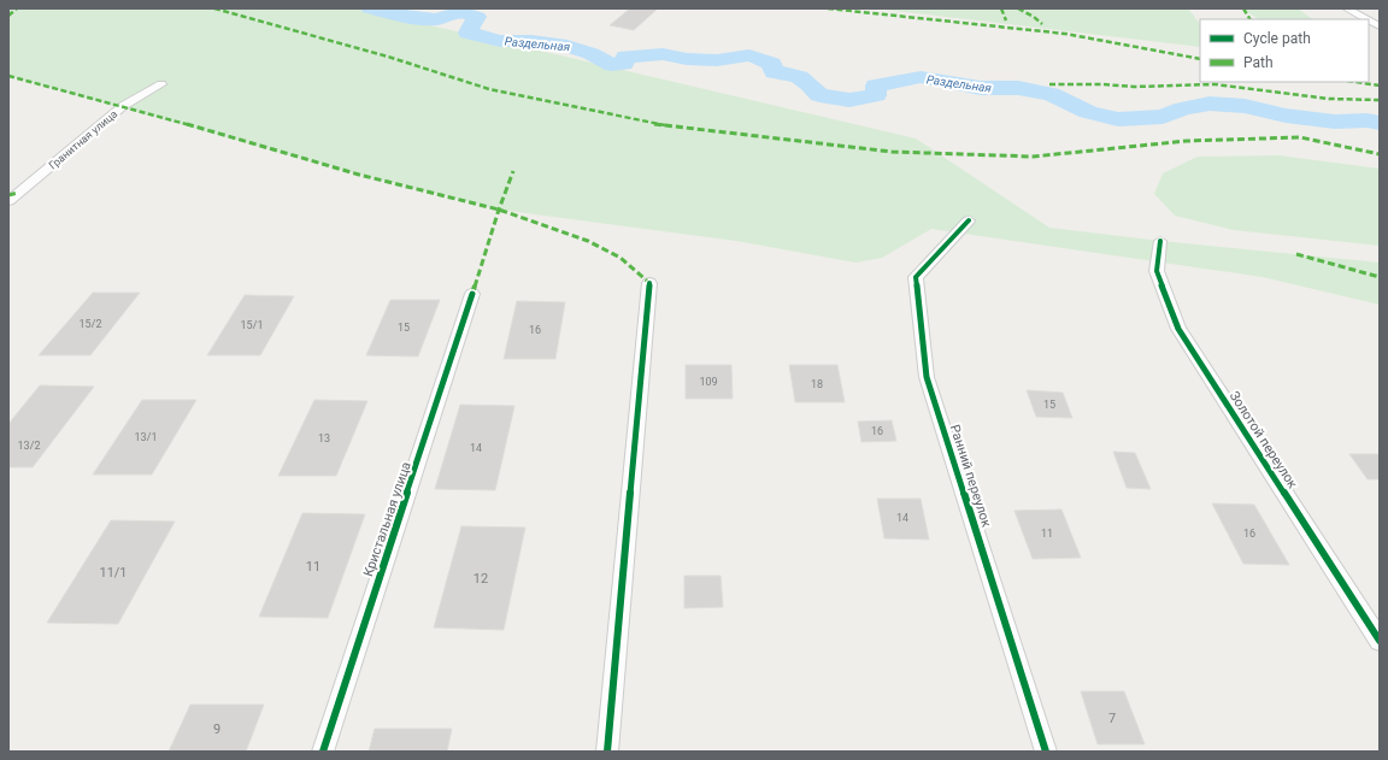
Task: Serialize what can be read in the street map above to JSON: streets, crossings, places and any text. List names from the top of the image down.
{
  "streets": {
    "street": [
      "Гранитная улица",
      "Золотой переулок",
      "Ранний переулок",
      "Кристальная улица"
    ]
  },
  "water": ["Раздельная"],
  "house_numbers": [
    "15/2",
    "15/1",
    "15",
    "16",
    "109",
    "18",
    "15",
    "16",
    "13/1",
    "13",
    "13/2",
    "14",
    "14",
    "11",
    "16",
    "11",
    "11/1",
    "12",
    "7",
    "9"
  ],
  "legend": ["Cycle path", "Path"]
}
